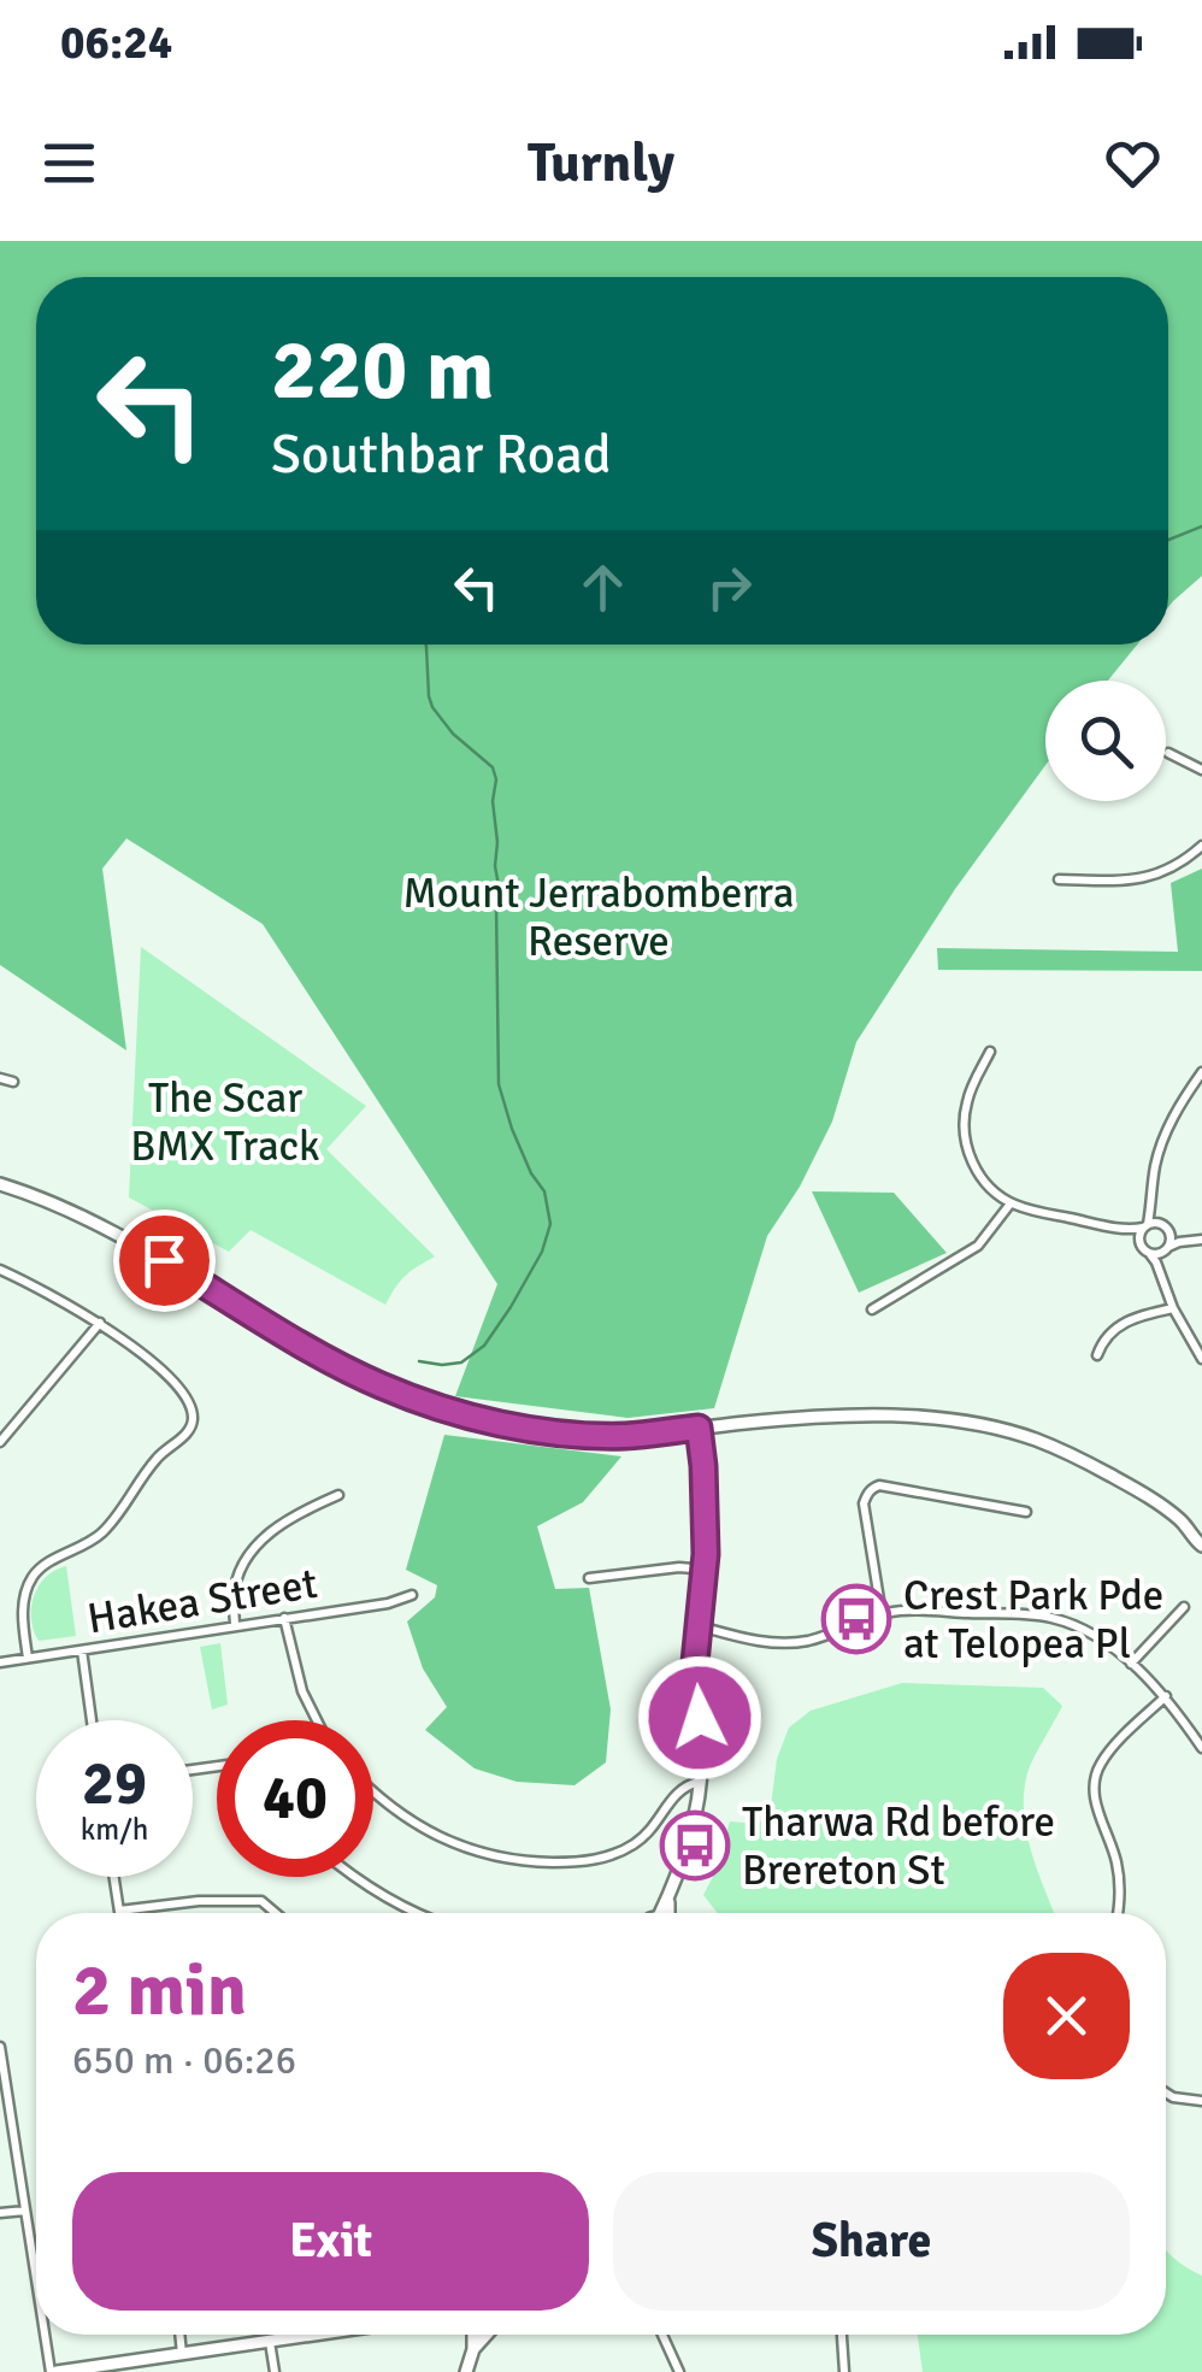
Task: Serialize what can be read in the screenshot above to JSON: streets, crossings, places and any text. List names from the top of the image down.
{
  "streets": {
    "street": ["Hakea Street"]
  },
  "parks": ["Mount Jerrabomberra Reserve", "The Scar BMX Track"],
  "places": {
    "bus stop": ["Crest Park Pde at Telopea Pl", "Tharwa Rd before Brereton St"]
  },
  "page": {
    "status": "06:24",
    "header": "Turnly",
    "turn": ["220 m", "Southbar Road"],
    "speed": "29 km/h",
    "limit": "40",
    "heading": ["2 min", "650 m · 06:26"],
    "buttons": ["Exit", "Share"]
  }
}
